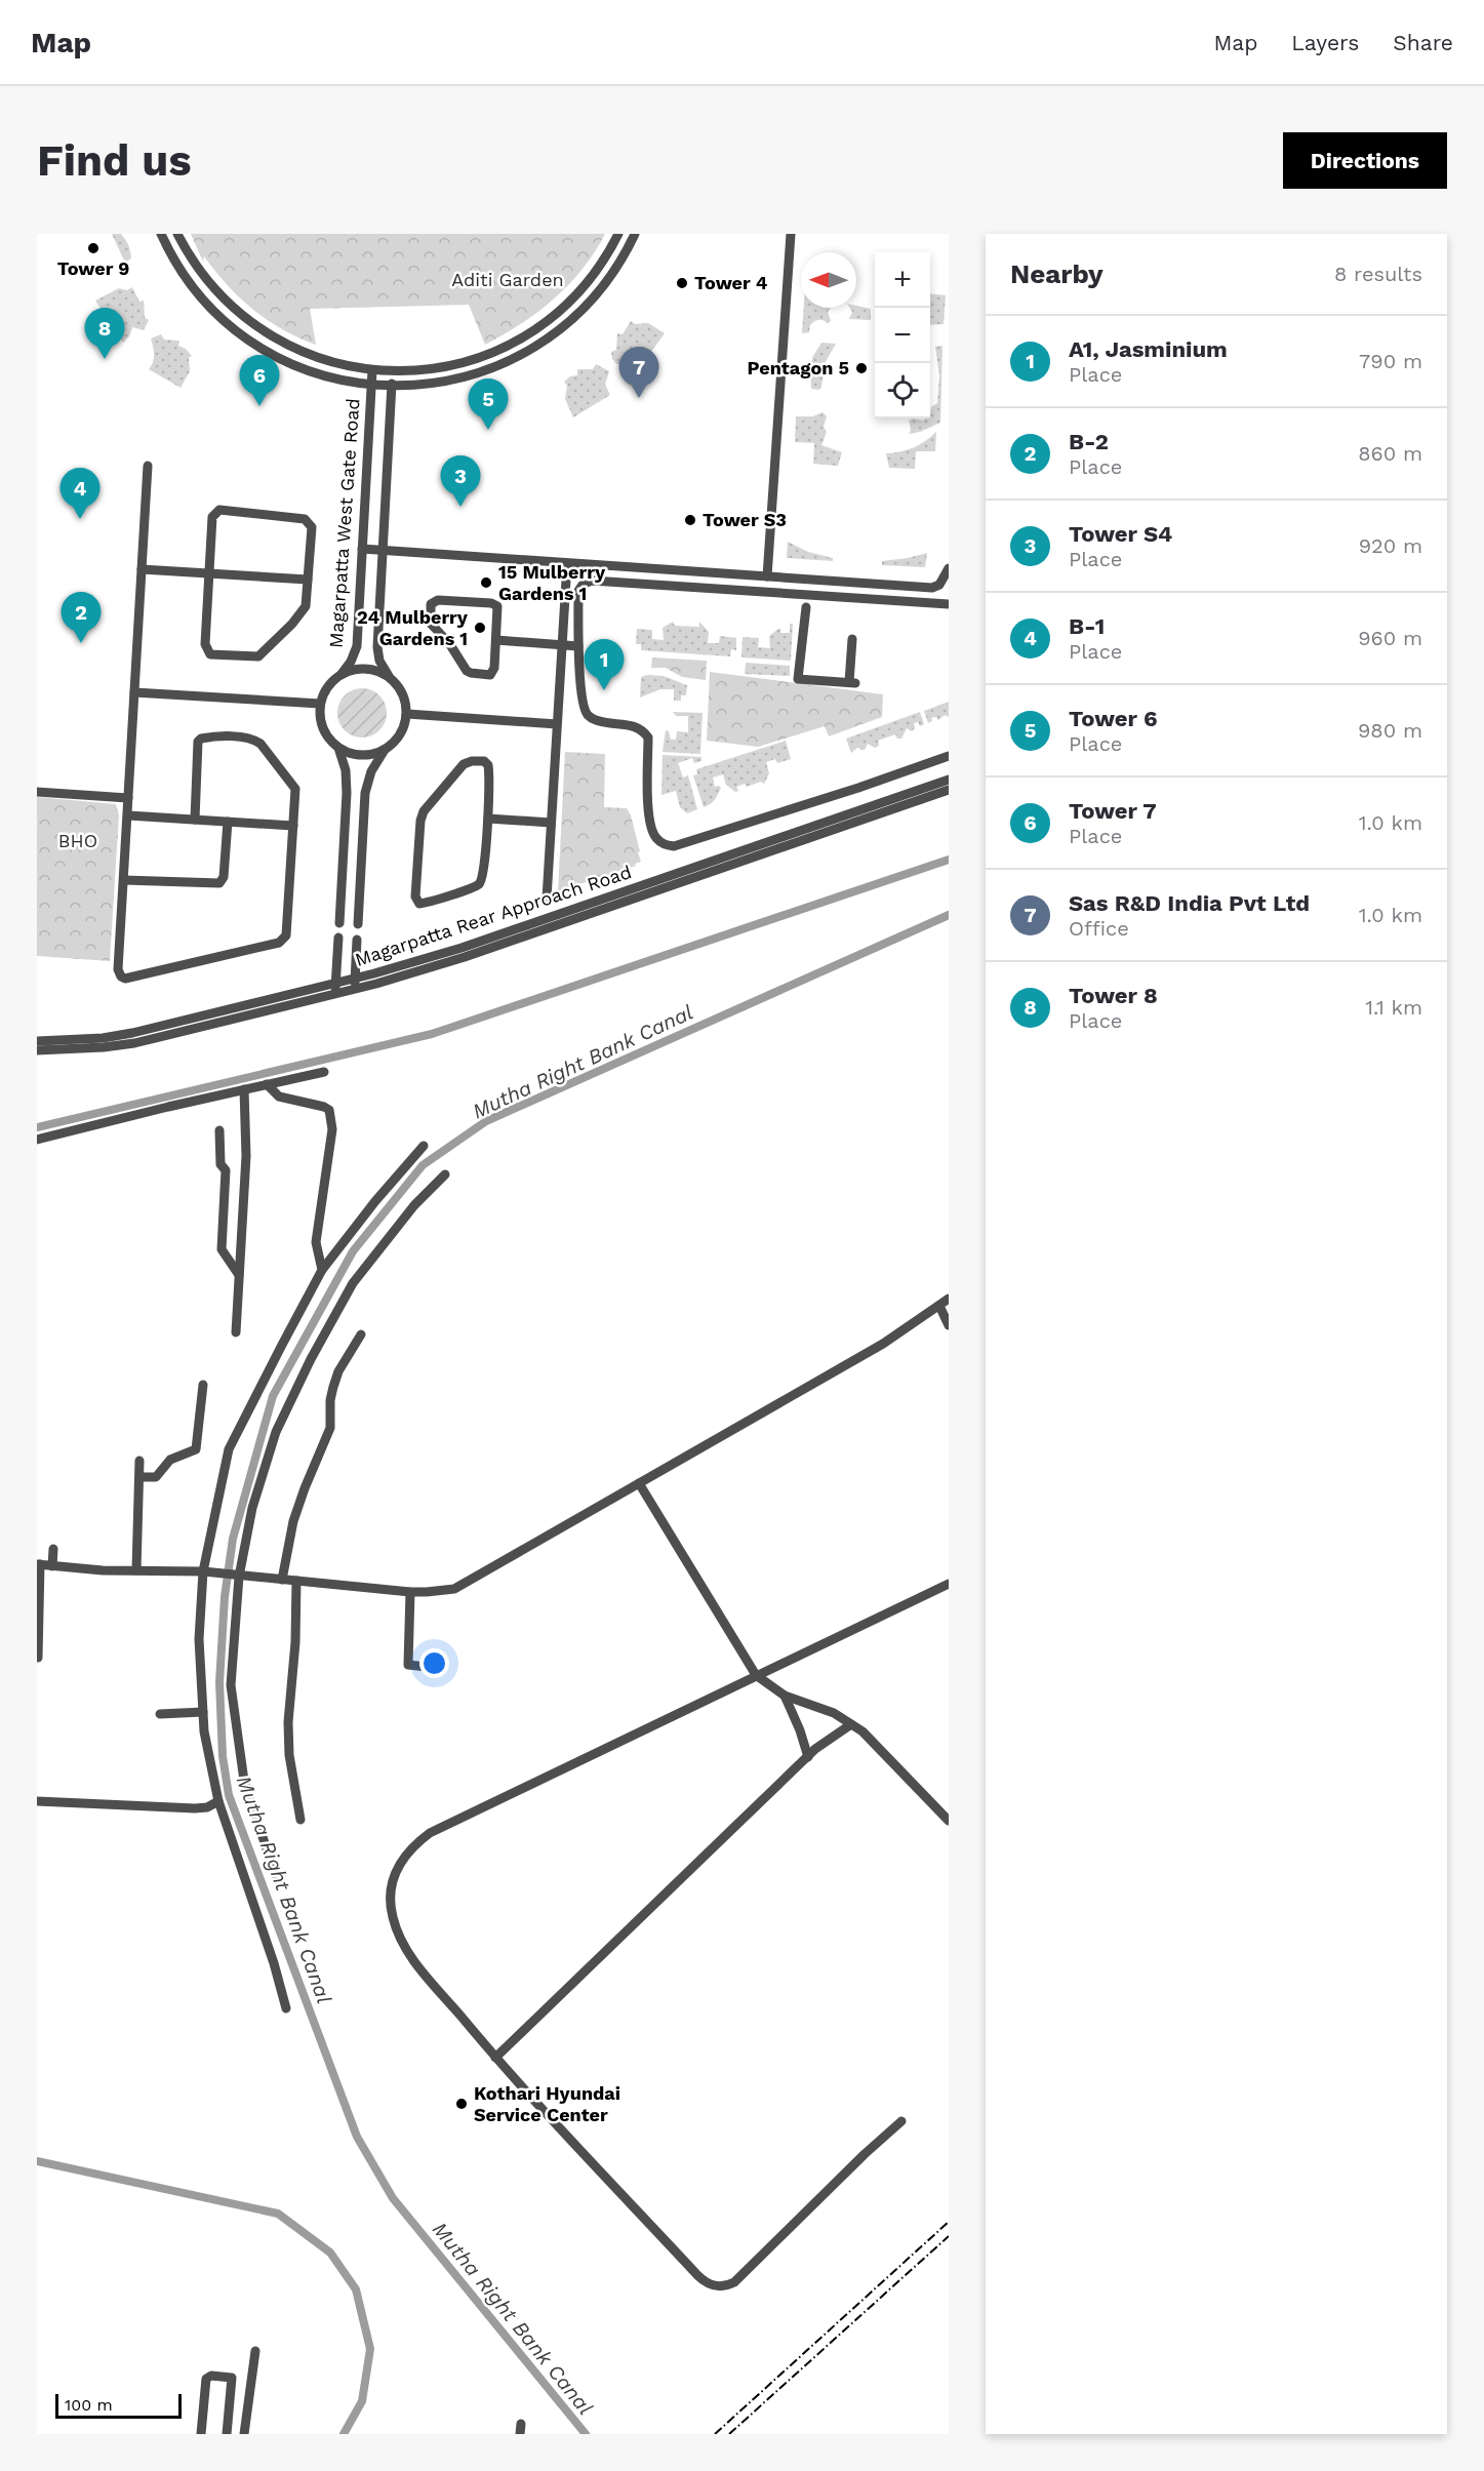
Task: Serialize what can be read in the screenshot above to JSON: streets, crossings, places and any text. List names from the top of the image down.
{
  "streets": {
    "street": ["Magarpatta West Gate Road", "Magarpatta Rear Approach Road"]
  },
  "water": ["Mutha Right Bank Canal"],
  "parks": ["Aditi Garden", "BHO"],
  "places": [
    "Tower 9",
    "Tower 4",
    "Pentagon 5",
    "Tower S3",
    "15 Mulberry Gardens 1",
    "24 Mulberry Gardens 1",
    "Kothari Hyundai Service Center"
  ],
  "scale_bar": "100 m",
  "north": "left",
  "page": {
    "header": "Map",
    "nav": ["Map", "Layers", "Share"],
    "buttons": "Directions",
    "title": "Find us",
    "heading": ["Nearby", "8 results"],
    "map_buttons": ["+", "−"],
    "pins": [
      "8",
      "7",
      "6",
      "5",
      "3",
      "4",
      "2",
      "1"
    ],
    "list": [
      {
        "mark": "1",
        "name": "A1, Jasminium",
        "note": "Place",
        "value": "790 m"
      },
      {
        "mark": "2",
        "name": "B-2",
        "note": "Place",
        "value": "860 m"
      },
      {
        "mark": "3",
        "name": "Tower S4",
        "note": "Place",
        "value": "920 m"
      },
      {
        "mark": "4",
        "name": "B-1",
        "note": "Place",
        "value": "960 m"
      },
      {
        "mark": "5",
        "name": "Tower 6",
        "note": "Place",
        "value": "980 m"
      },
      {
        "mark": "6",
        "name": "Tower 7",
        "note": "Place",
        "value": "1.0 km"
      },
      {
        "mark": "7",
        "name": "Sas R&D India Pvt Ltd",
        "note": "Office",
        "value": "1.0 km"
      },
      {
        "mark": "8",
        "name": "Tower 8",
        "note": "Place",
        "value": "1.1 km"
      }
    ],
    "scale": "100 m"
  }
}
